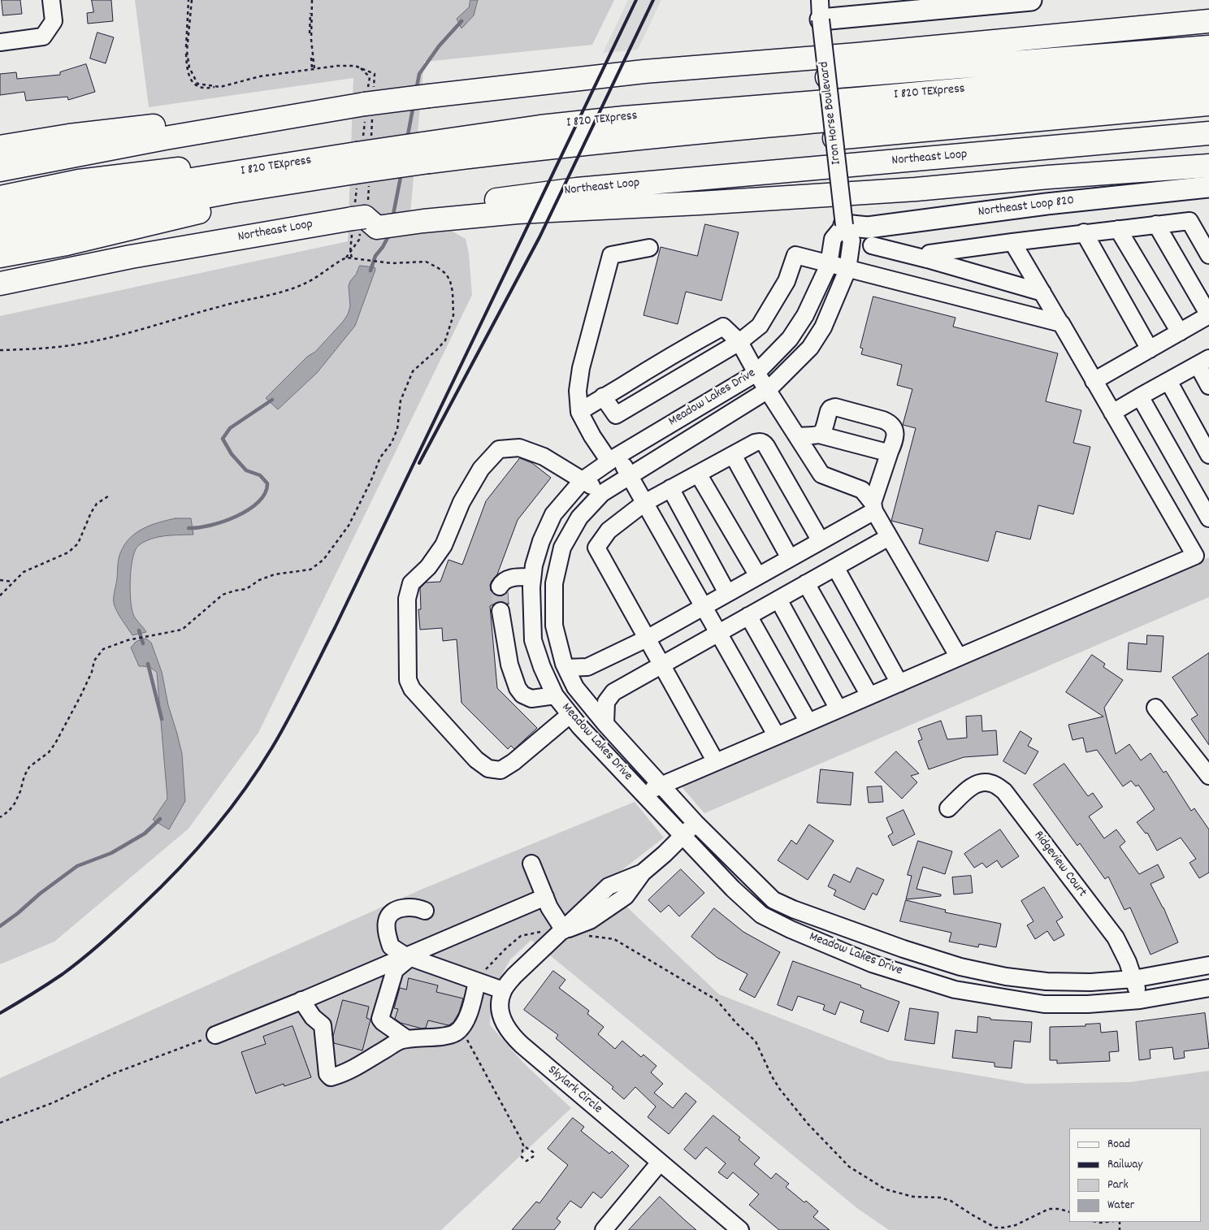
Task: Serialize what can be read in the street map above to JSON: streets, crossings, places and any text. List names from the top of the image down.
{
  "streets": {
    "highway": ["I 820 TEXpress", "Northeast Loop"],
    "main road": ["Northeast Loop 820"],
    "street": [
      "Iron Horse Boulevard",
      "Meadow Lakes Drive",
      "Ridgeview Court",
      "Skylark Circle"
    ]
  },
  "crossings": [
    ["Iron Horse Boulevard", "Northeast Loop 820"],
    ["Iron Horse Boulevard", "Meadow Lakes Drive"],
    ["Northeast Loop 820", "Meadow Lakes Drive"],
    ["Meadow Lakes Drive", "Ridgeview Court"]
  ],
  "legend": [
    "Road",
    "Railway",
    "Park",
    "Water"
  ]
}
